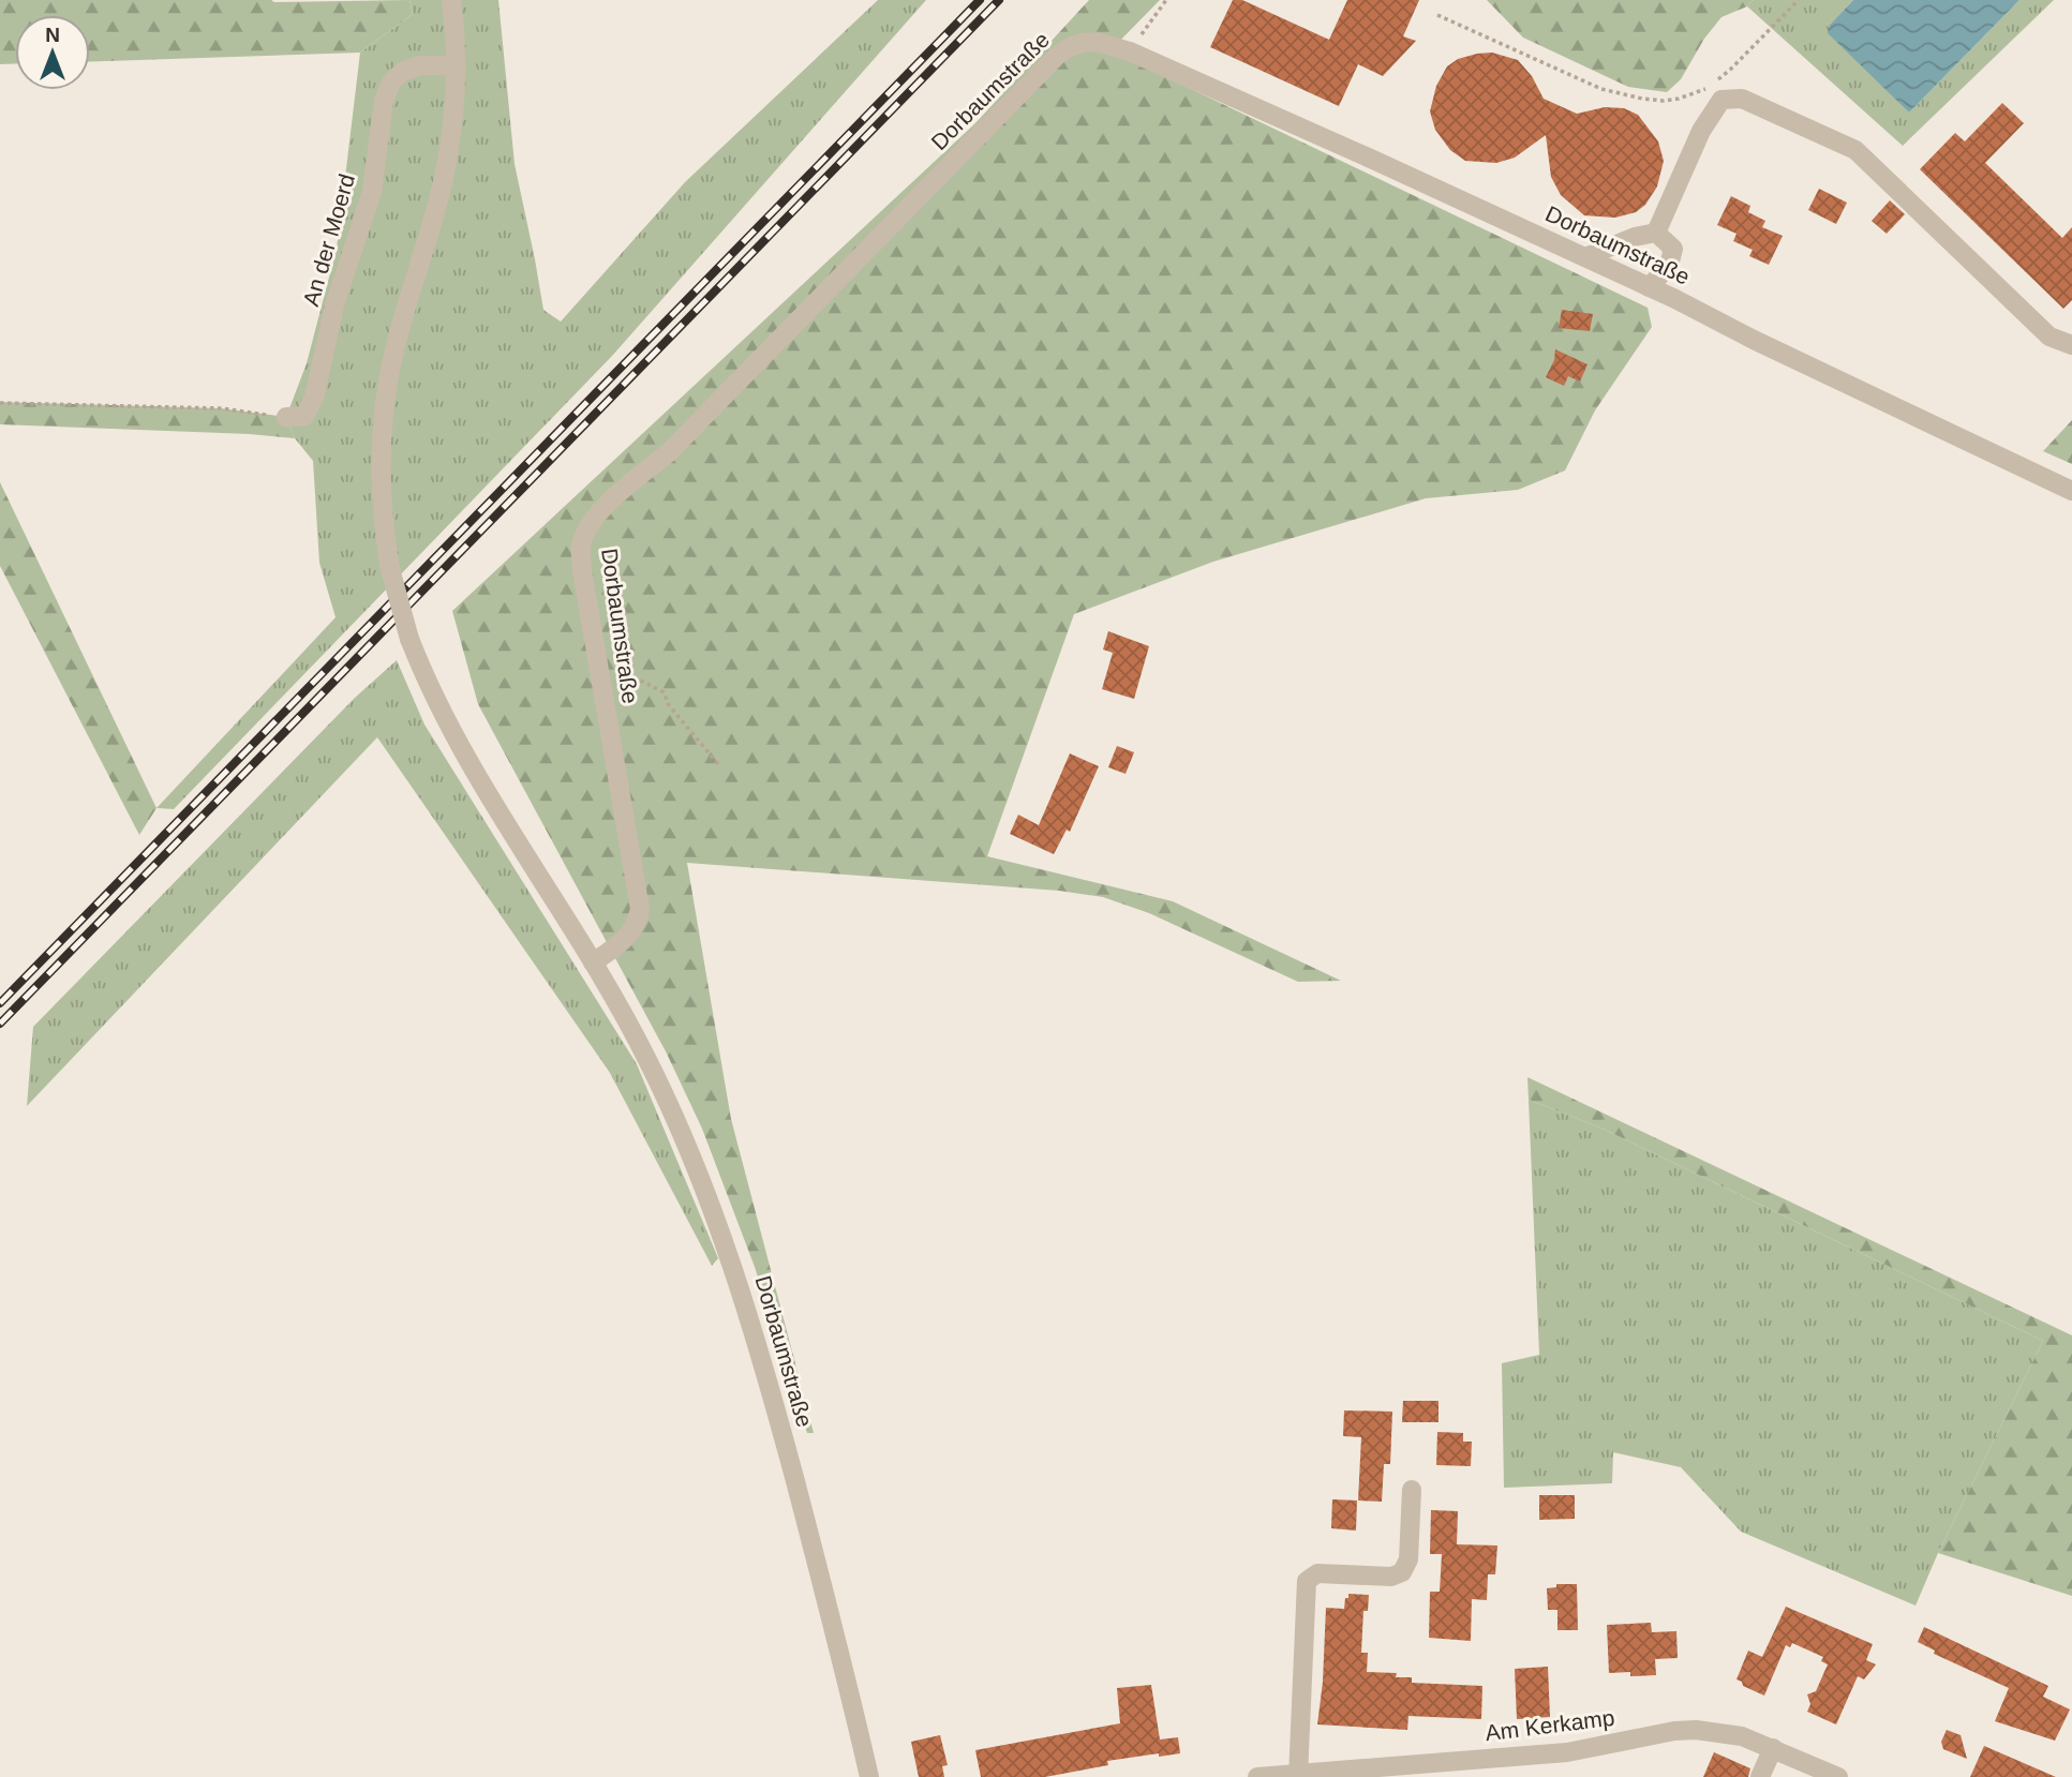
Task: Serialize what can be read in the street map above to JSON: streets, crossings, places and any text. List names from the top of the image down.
{
  "streets": {
    "street": ["Dorbaumstraße", "An der Moerd", "Am Kerkamp"]
  },
  "crossings": [
    ["Dorbaumstraße", "An der Moerd"]
  ],
  "north": "top"
}
